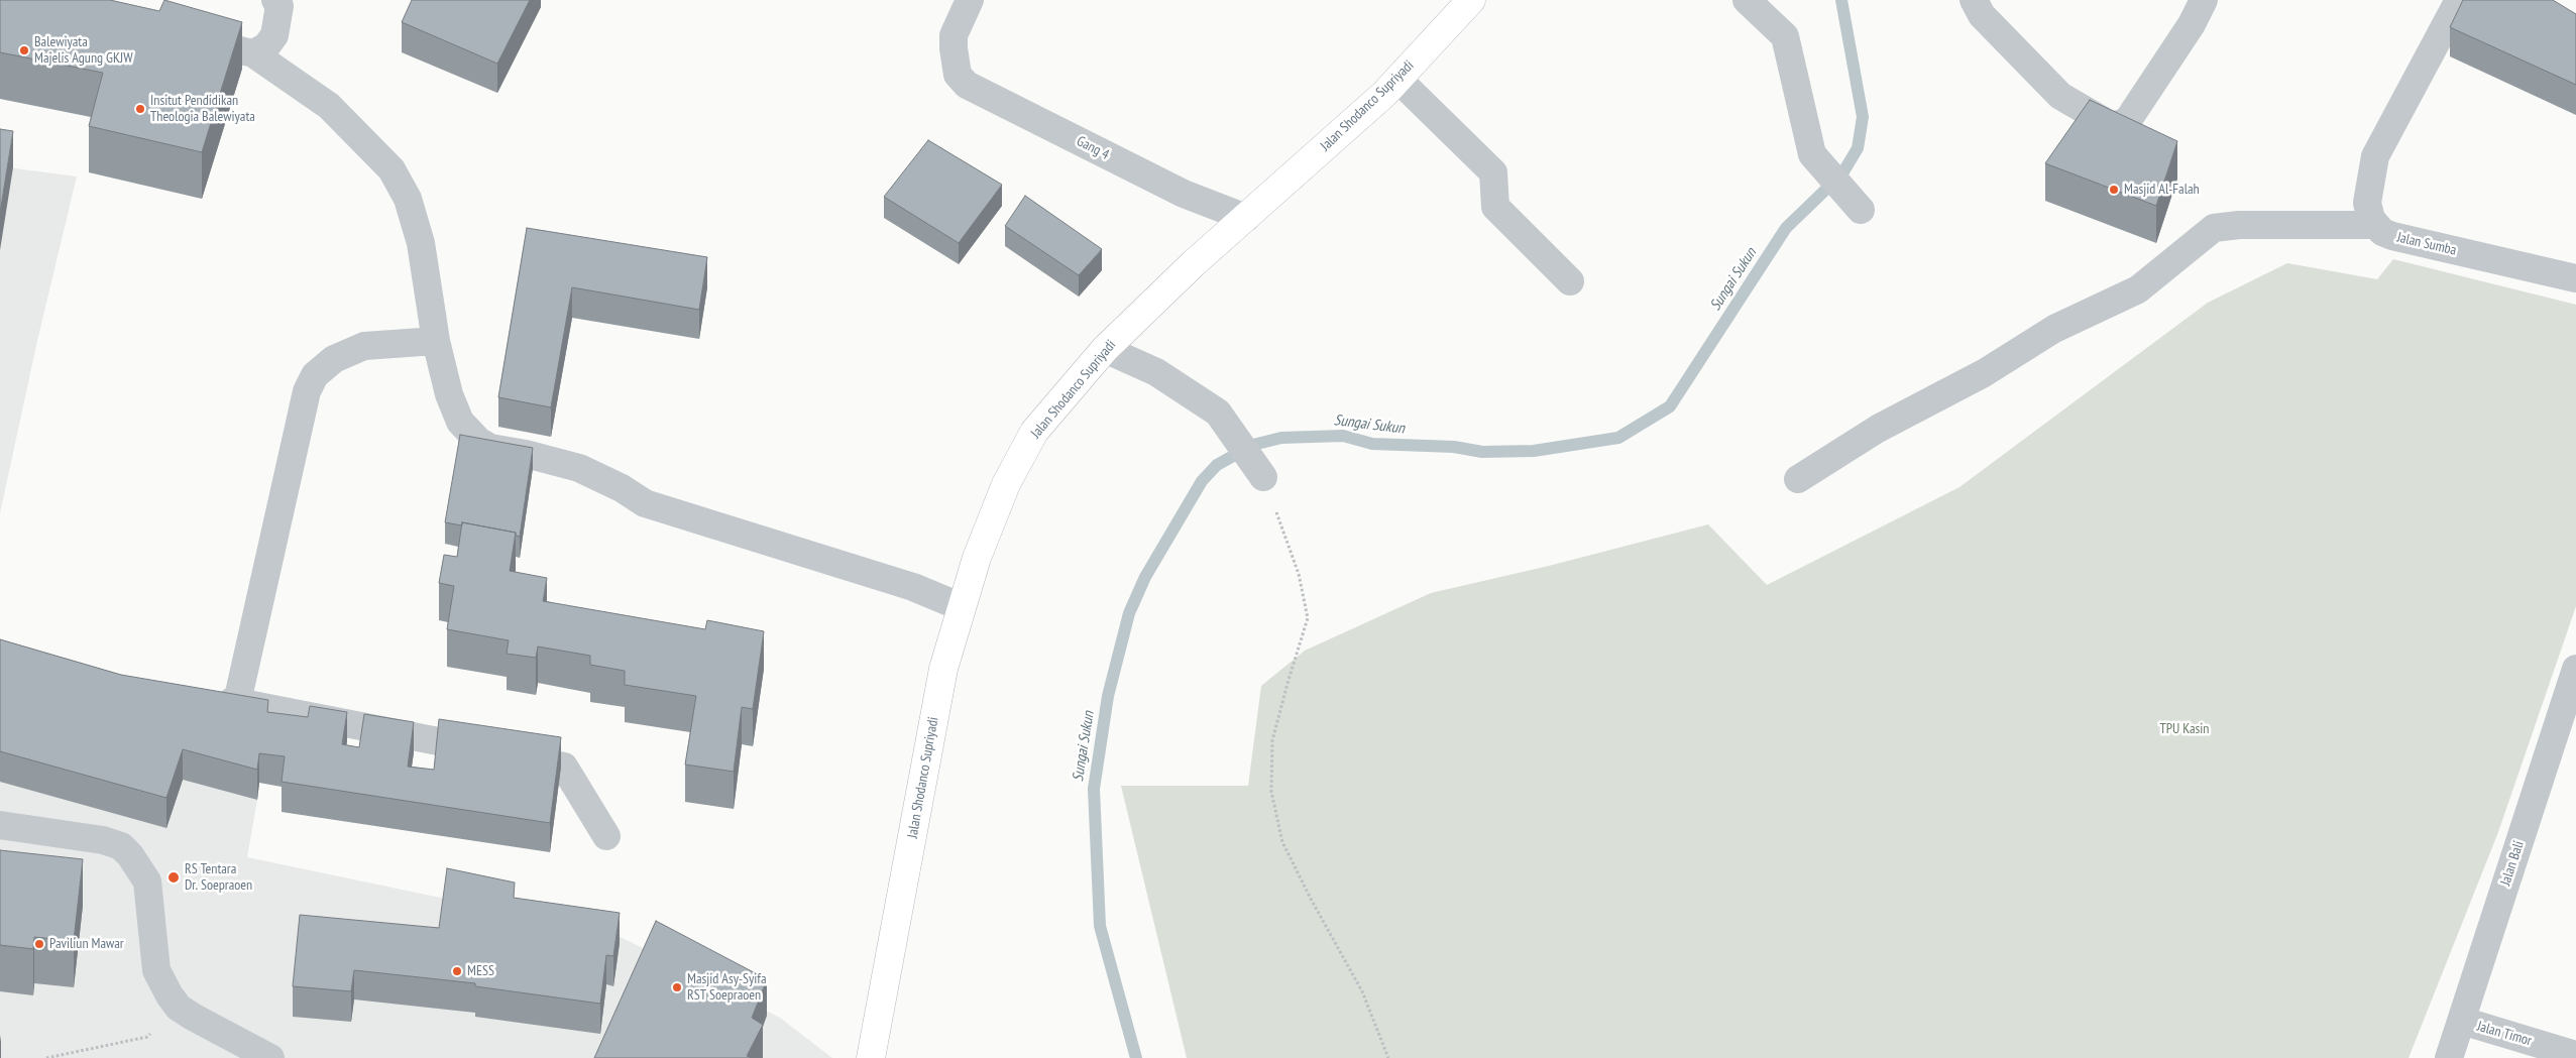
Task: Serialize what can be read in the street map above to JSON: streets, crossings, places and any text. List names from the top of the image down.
{
  "streets": {
    "main road": ["Jalan Shodanco Supriyadi"],
    "street": [
      "Gang 4",
      "Jalan Sumba",
      "Jalan Bali",
      "Jalan Timor"
    ]
  },
  "crossings": [
    ["Jalan Shodanco Supriyadi", "Gang 4"],
    ["Jalan Bali", "Jalan Timor"]
  ],
  "water": ["Sungai Sukun"],
  "parks": ["TPU Kasin"],
  "places": [
    "Balewiyata Majelis Agung GKJW",
    "Insitut Pendidikan Theologia Balewiyata",
    "Masjid Al-Falah",
    "RS Tentara Dr. Soepraoen",
    "Paviliun Mawar",
    "MESS",
    "Masjid Asy-Syifa RST Soepraoen"
  ]
}
